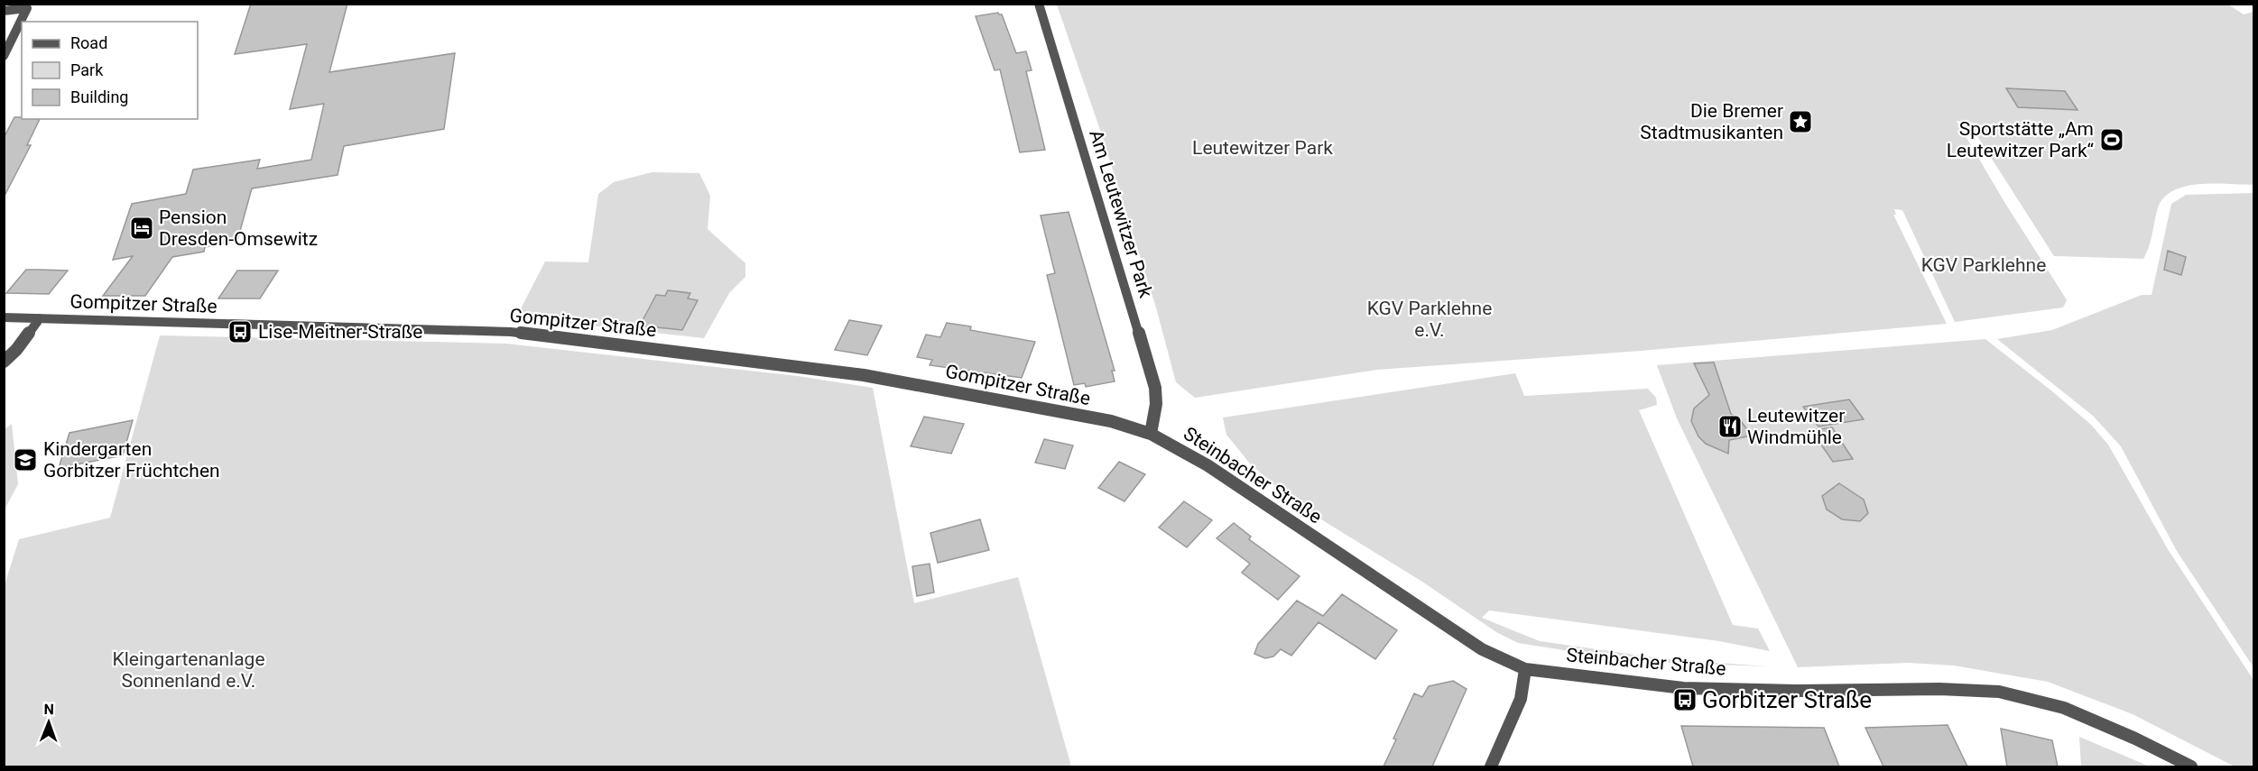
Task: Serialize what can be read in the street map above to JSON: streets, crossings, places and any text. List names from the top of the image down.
{
  "streets": {
    "street": ["Am Leutewitzer Park", "Gompitzer Straße", "Steinbacher Straße"]
  },
  "crossings": [
    ["Am Leutewitzer Park", "Gompitzer Straße"],
    ["Am Leutewitzer Park", "Steinbacher Straße"],
    ["Gompitzer Straße", "Steinbacher Straße"]
  ],
  "parks": [
    "Leutewitzer Park",
    "KGV Parklehne",
    "KGV Parklehne e.V.",
    "Kleingartenanlage Sonnenland e.V."
  ],
  "places": {
    "place": ["Die Bremer Stadtmusikanten"],
    "sports": ["Sportstätte „Am Leutewitzer Park“"],
    "hotel": ["Pension Dresden-Omsewitz"],
    "bus stop": ["Lise-Meitner-Straße", "Gorbitzer Straße"],
    "restaurant": ["Leutewitzer Windmühle"],
    "school or university": ["Kindergarten Gorbitzer Früchtchen"]
  },
  "legend": ["Road", "Park", "Building"],
  "north": "top"
}
